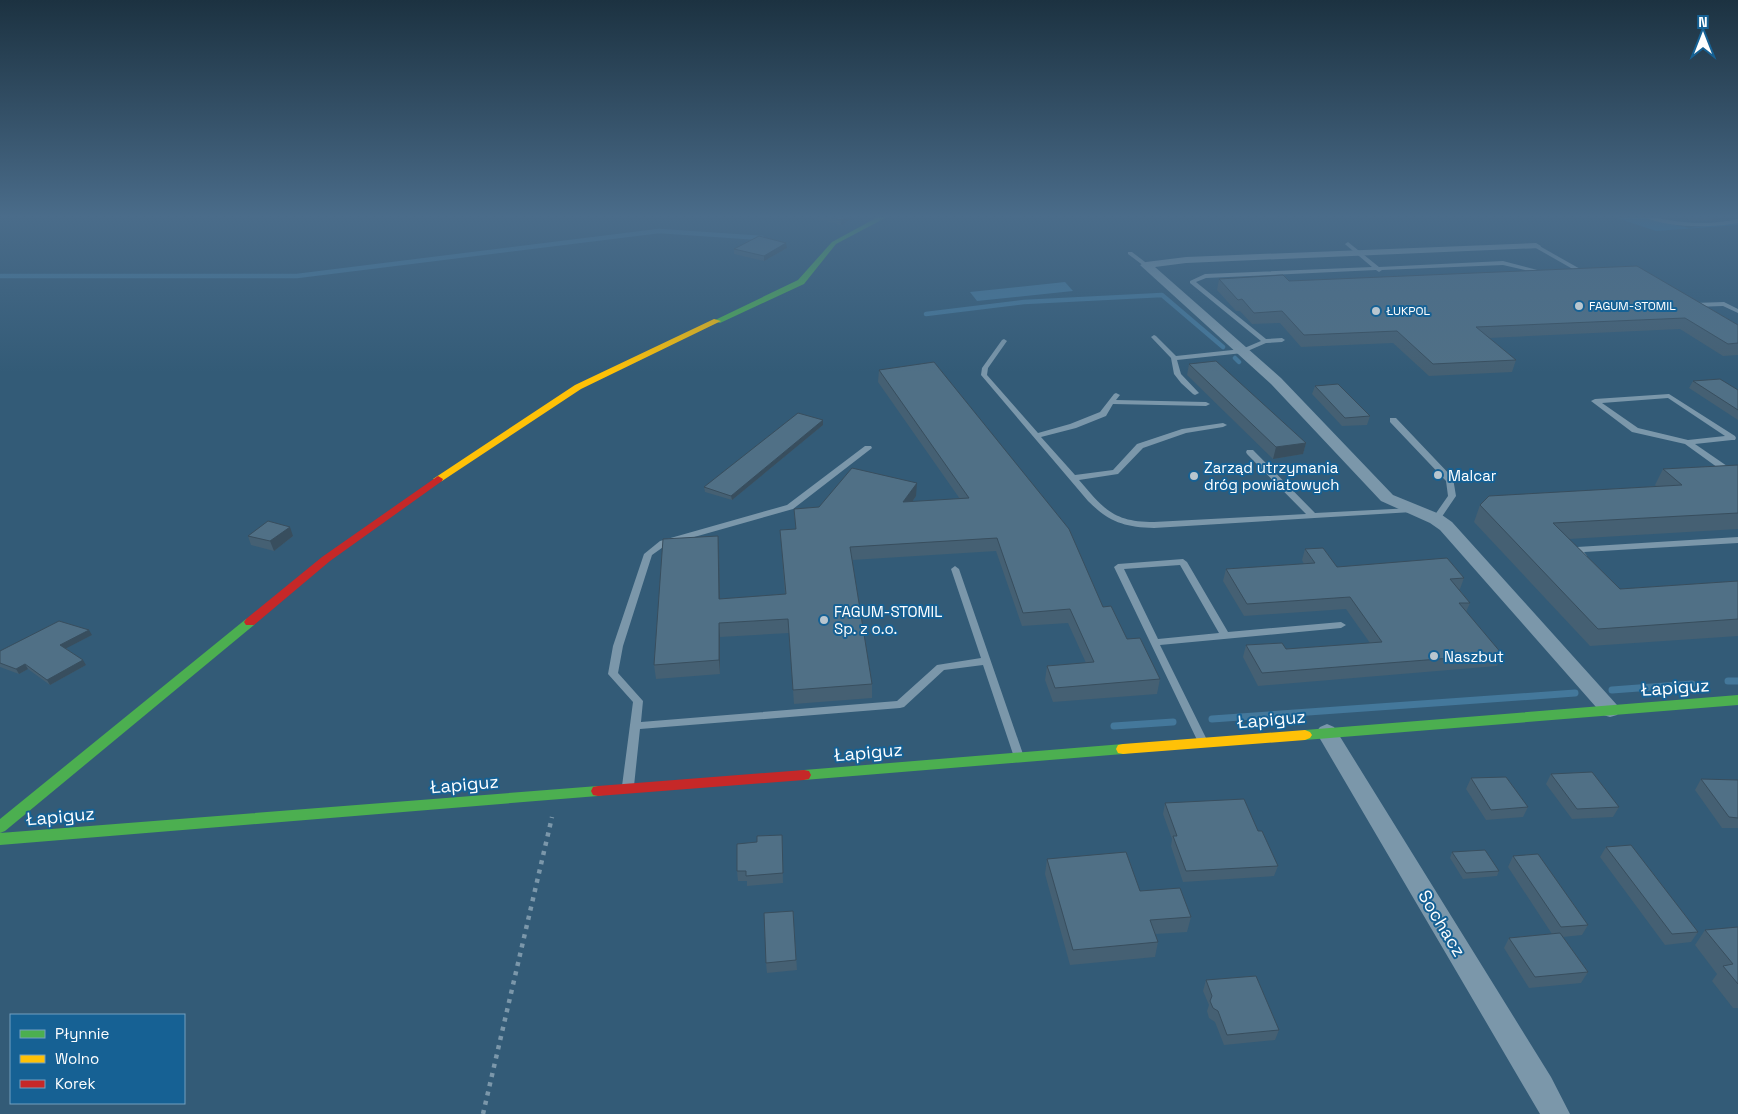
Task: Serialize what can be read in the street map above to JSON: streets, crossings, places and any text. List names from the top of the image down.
{
  "streets": {
    "street": ["Łapiguz", "Sochacz"]
  },
  "crossings": [
    ["Łapiguz", "Sochacz"]
  ],
  "places": [
    "FAGUM-STOMIL",
    "ŁUKPOL",
    "Malcar",
    "Zarząd utrzymania dróg powiatowych",
    "FAGUM-STOMIL Sp. z o.o.",
    "Naszbut"
  ],
  "legend": ["Płynnie", "Wolno", "Korek"],
  "north": "top"
}
